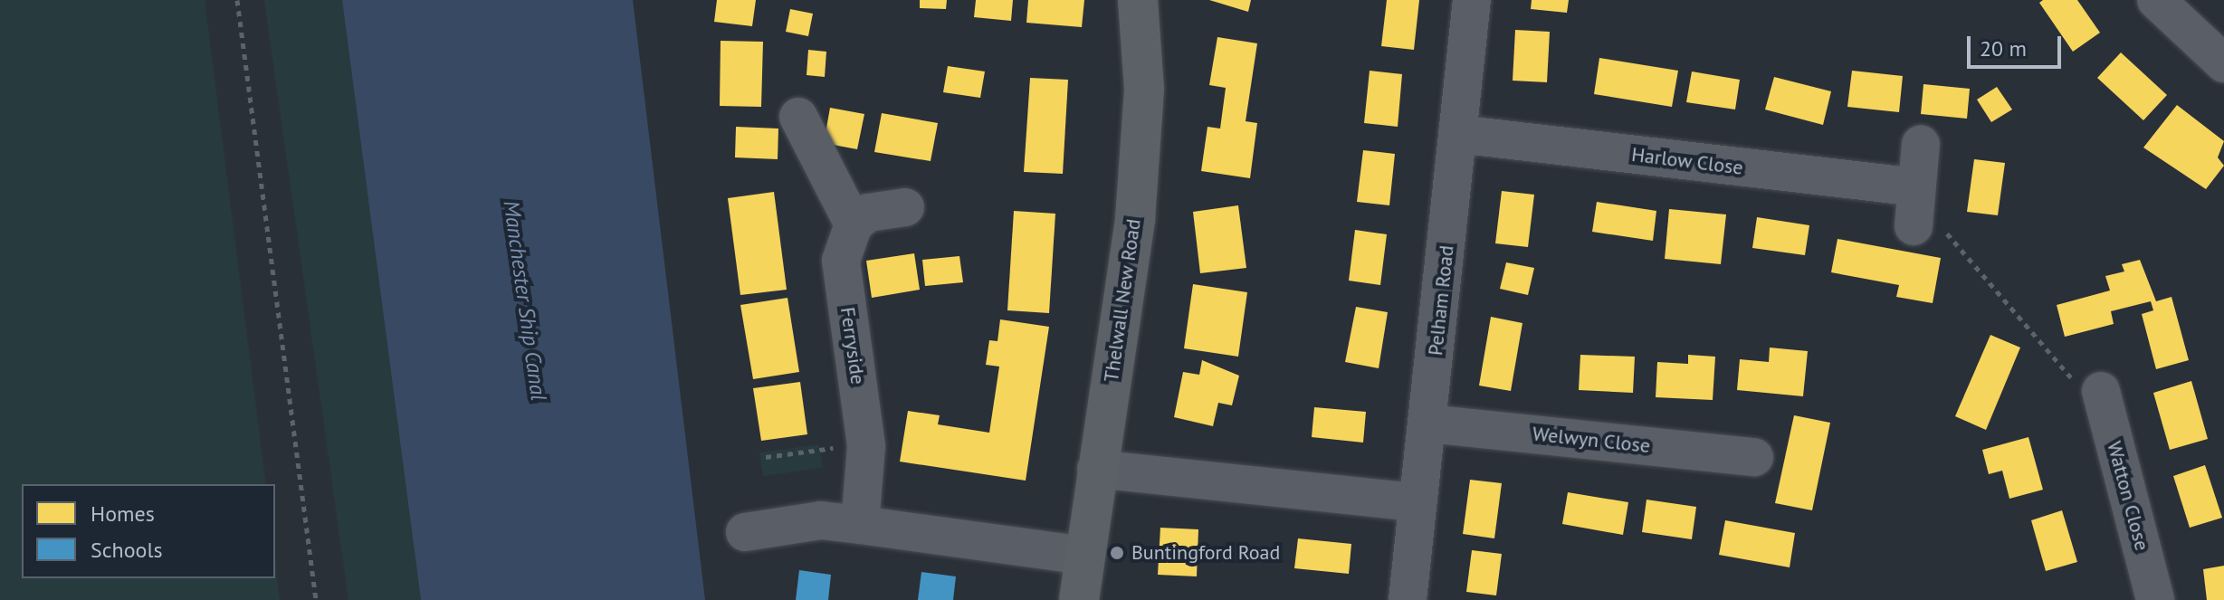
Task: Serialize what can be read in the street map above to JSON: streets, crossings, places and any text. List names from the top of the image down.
{
  "streets": {
    "main road": ["Thelwall New Road"],
    "street": [
      "Harlow Close",
      "Pelham Road",
      "Ferryside",
      "Welwyn Close",
      "Watton Close"
    ]
  },
  "crossings": [
    ["Harlow Close", "Pelham Road"],
    ["Pelham Road", "Welwyn Close"]
  ],
  "water": ["Manchester Ship Canal"],
  "places": ["Buntingford Road"],
  "legend": ["Homes", "Schools"],
  "scale_bar": "20 m"
}
